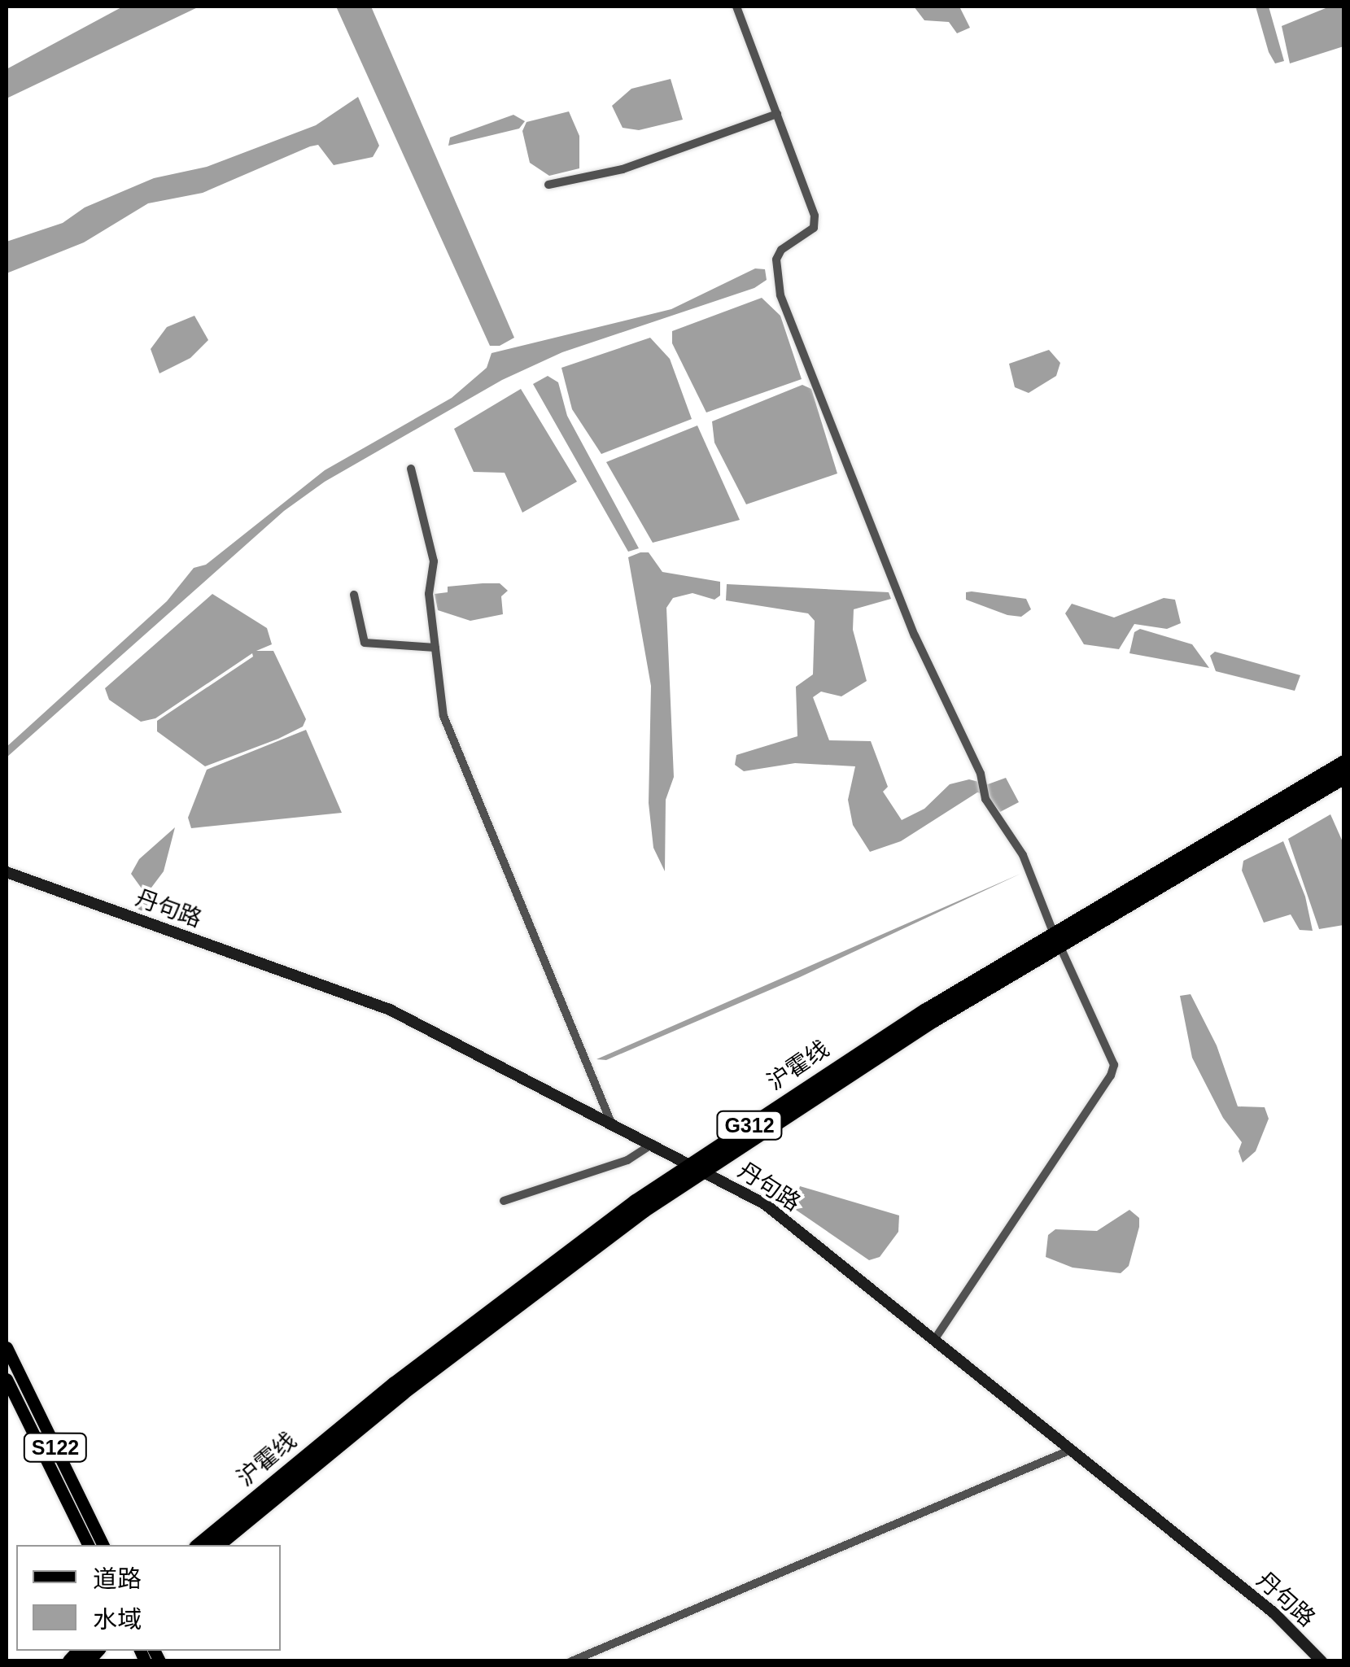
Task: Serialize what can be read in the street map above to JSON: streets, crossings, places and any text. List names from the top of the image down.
{
  "streets": {
    "highway": ["沪霍线", "G312"],
    "main road": ["S122"],
    "street": ["丹句路"]
  },
  "crossings": [
    ["丹句路", "沪霍线"]
  ],
  "legend": ["道路", "水域"]
}
